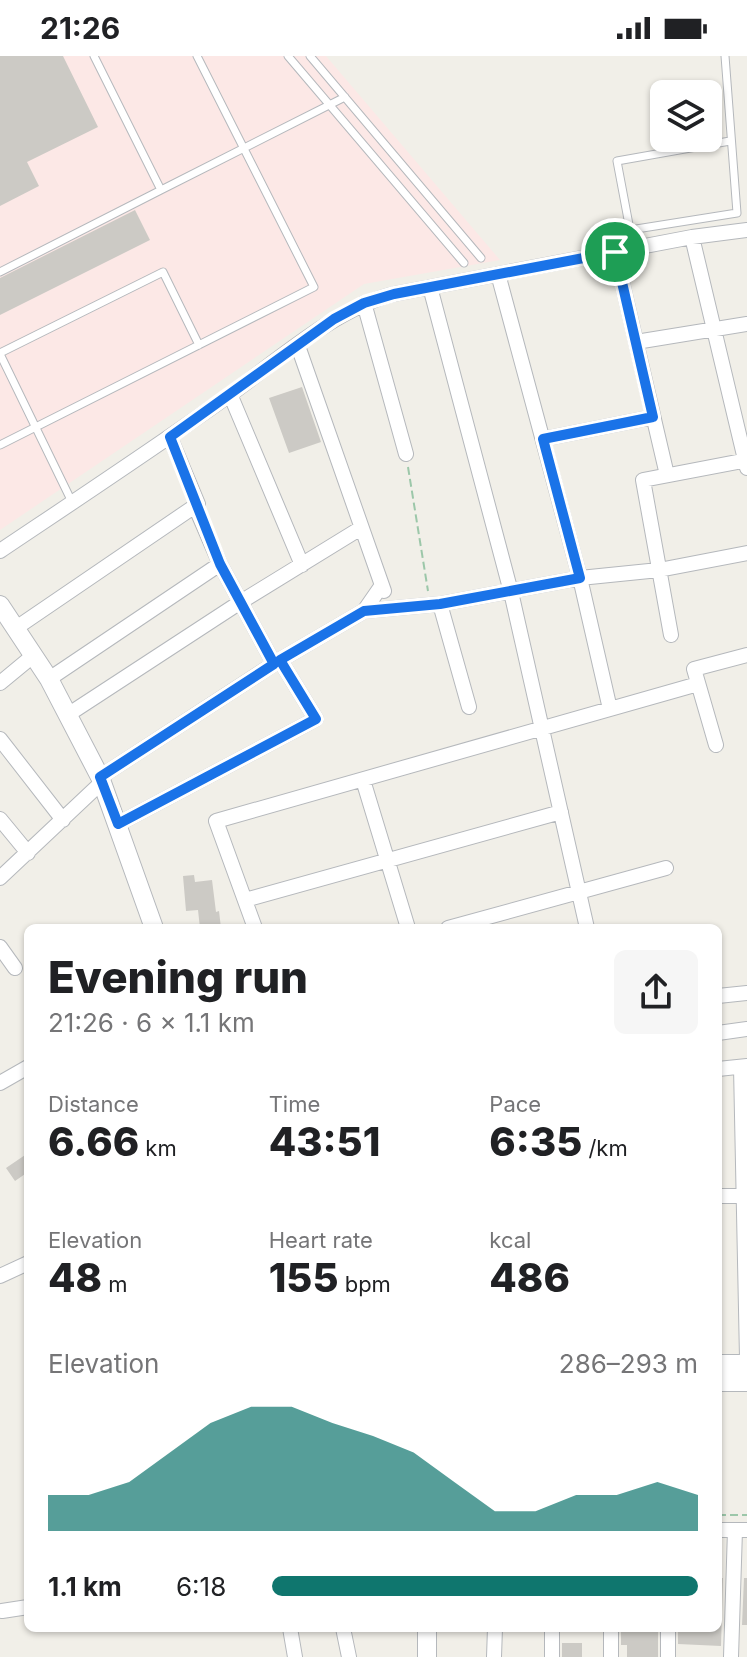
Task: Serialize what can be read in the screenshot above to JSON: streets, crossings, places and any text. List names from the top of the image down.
{
  "page": {
    "status": "21:26",
    "heading": ["Evening run", "21:26 · 6 × 1.1 km"],
    "stats": [
      ["Distance", "6.66 km"],
      ["Time", "43:51"],
      ["Pace", "6:35 /km"],
      ["Elevation", "48 m"],
      ["Heart rate", "155 bpm"],
      ["kcal", "486"]
    ],
    "chart": ["Elevation", "286–293 m"],
    "list": [
      {
        "name": "1.1 km",
        "note": "6:18"
      }
    ]
  }
}
